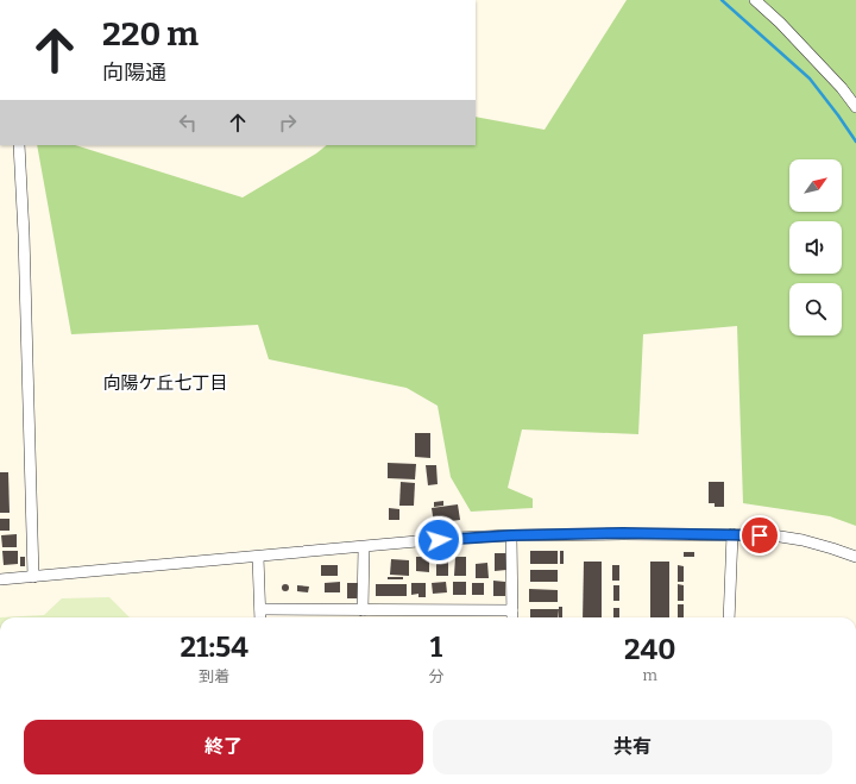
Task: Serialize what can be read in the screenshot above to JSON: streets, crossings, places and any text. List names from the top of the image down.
{
  "districts": ["向陽ケ丘七丁目"],
  "north": "top right",
  "page": {
    "turn": ["220 m", "向陽通"],
    "eta": [
      "21:54",
      "到着",
      "1",
      "分",
      "240",
      "m"
    ],
    "buttons": ["終了", "共有"]
  }
}
